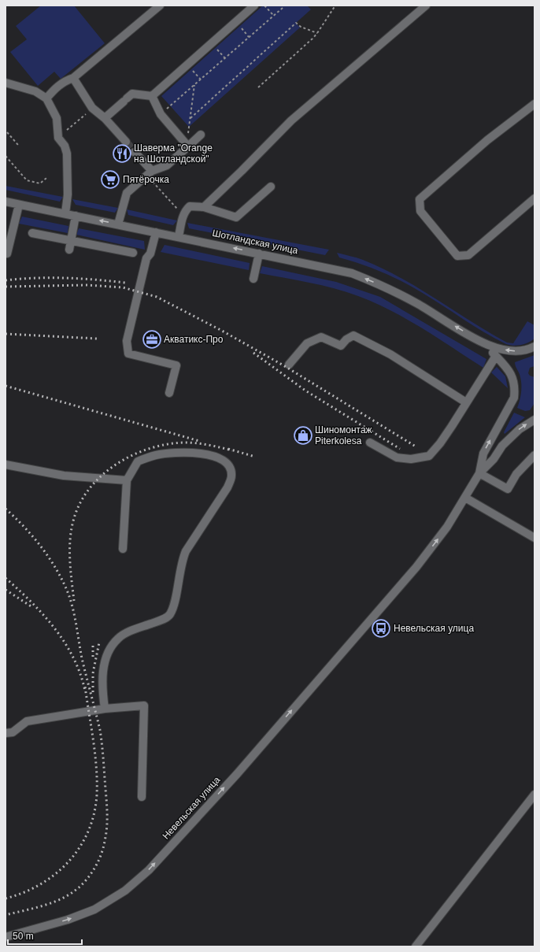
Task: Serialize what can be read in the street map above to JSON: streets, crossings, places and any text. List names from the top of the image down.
{
  "streets": {
    "street": ["Шотландская улица", "Невельская улица"]
  },
  "one_way": ["Шотландская улица", "Невельская улица"],
  "places": {
    "restaurant": ["Шаверма \"Orange на Шотландской\""],
    "supermarket": ["Пятёрочка"],
    "office": ["Акватикс-Про"],
    "shop": ["Шиномонтаж Piterkolesa"],
    "bus stop": ["Невельская улица"]
  },
  "scale_bar": "50 m"
}
